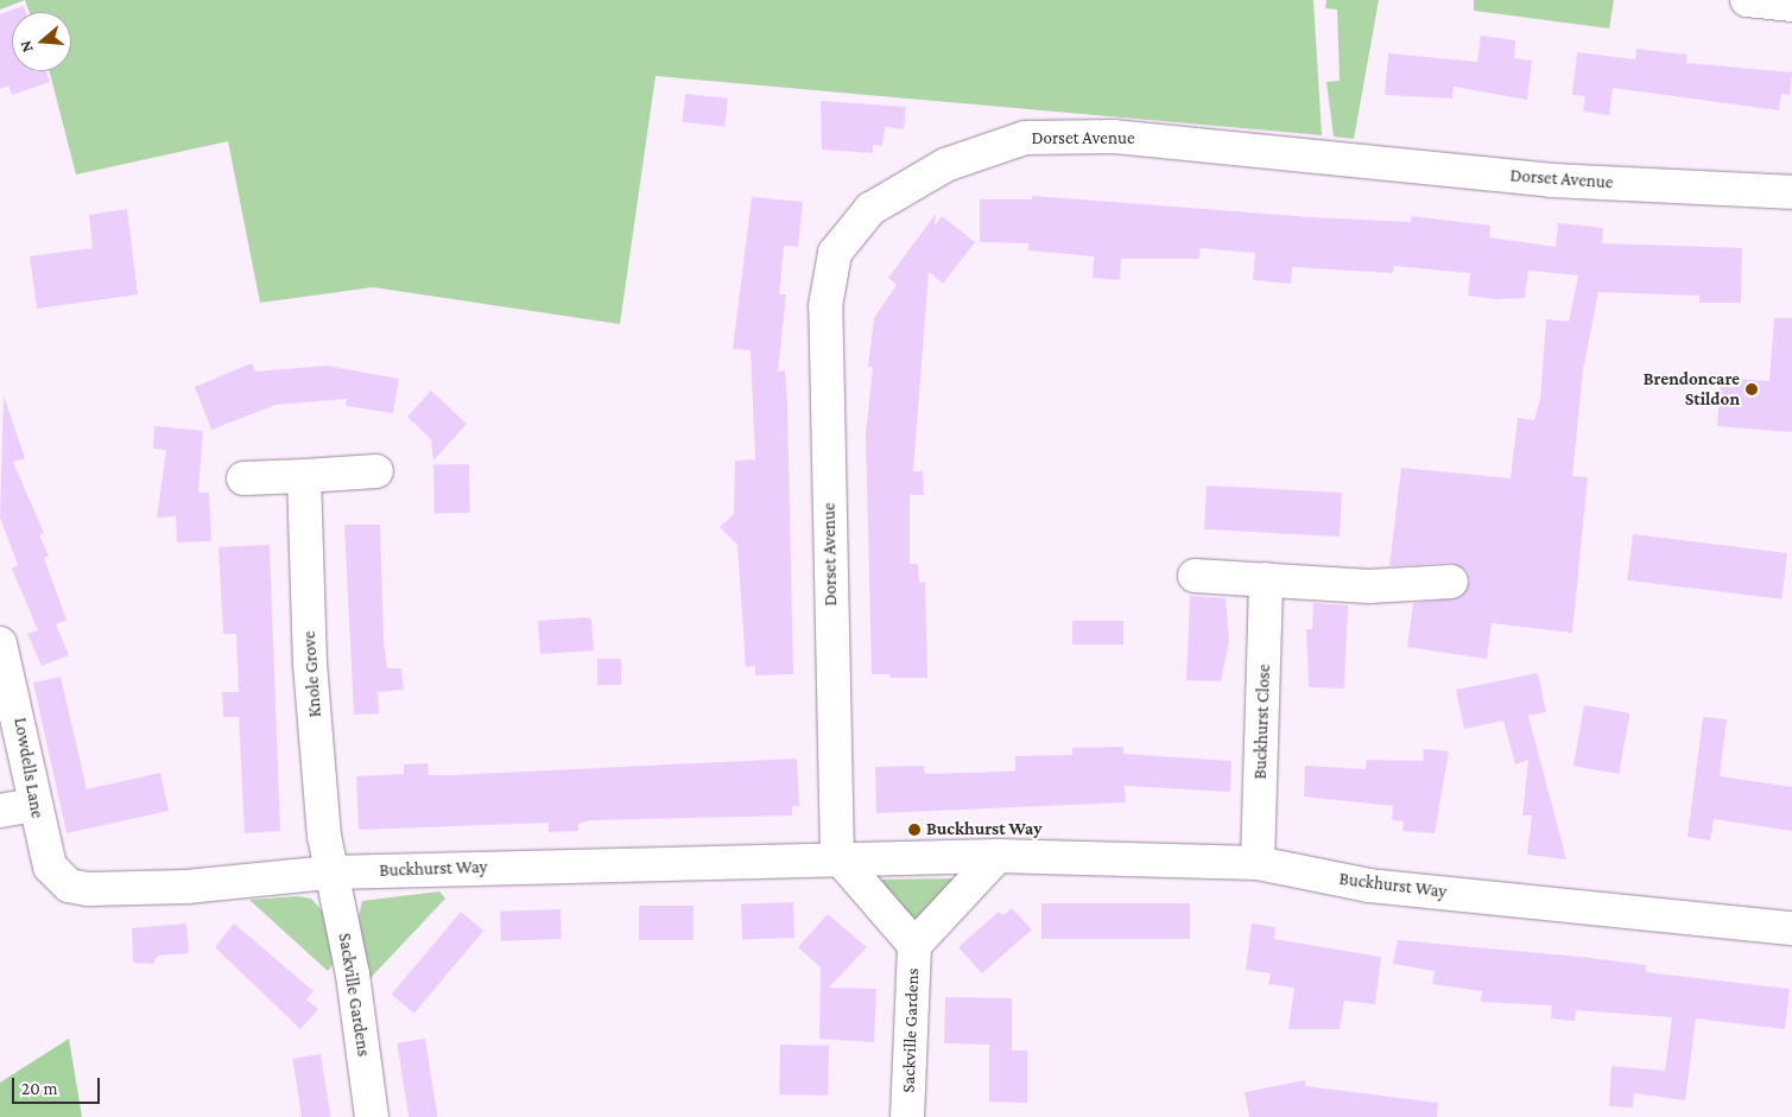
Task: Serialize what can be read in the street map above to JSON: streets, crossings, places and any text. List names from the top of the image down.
{
  "streets": {
    "street": [
      "Dorset Avenue",
      "Knole Grove",
      "Buckhurst Close",
      "Lowdells Lane",
      "Buckhurst Way",
      "Sackville Gardens"
    ]
  },
  "crossings": [
    ["Dorset Avenue", "Buckhurst Way"],
    ["Dorset Avenue", "Sackville Gardens"],
    ["Knole Grove", "Buckhurst Way"],
    ["Knole Grove", "Sackville Gardens"],
    ["Buckhurst Close", "Buckhurst Way"],
    ["Lowdells Lane", "Buckhurst Way"],
    ["Buckhurst Way", "Sackville Gardens"]
  ],
  "places": ["Brendoncare Stildon", "Buckhurst Way"],
  "scale_bar": "20 m",
  "north": "left"
}
